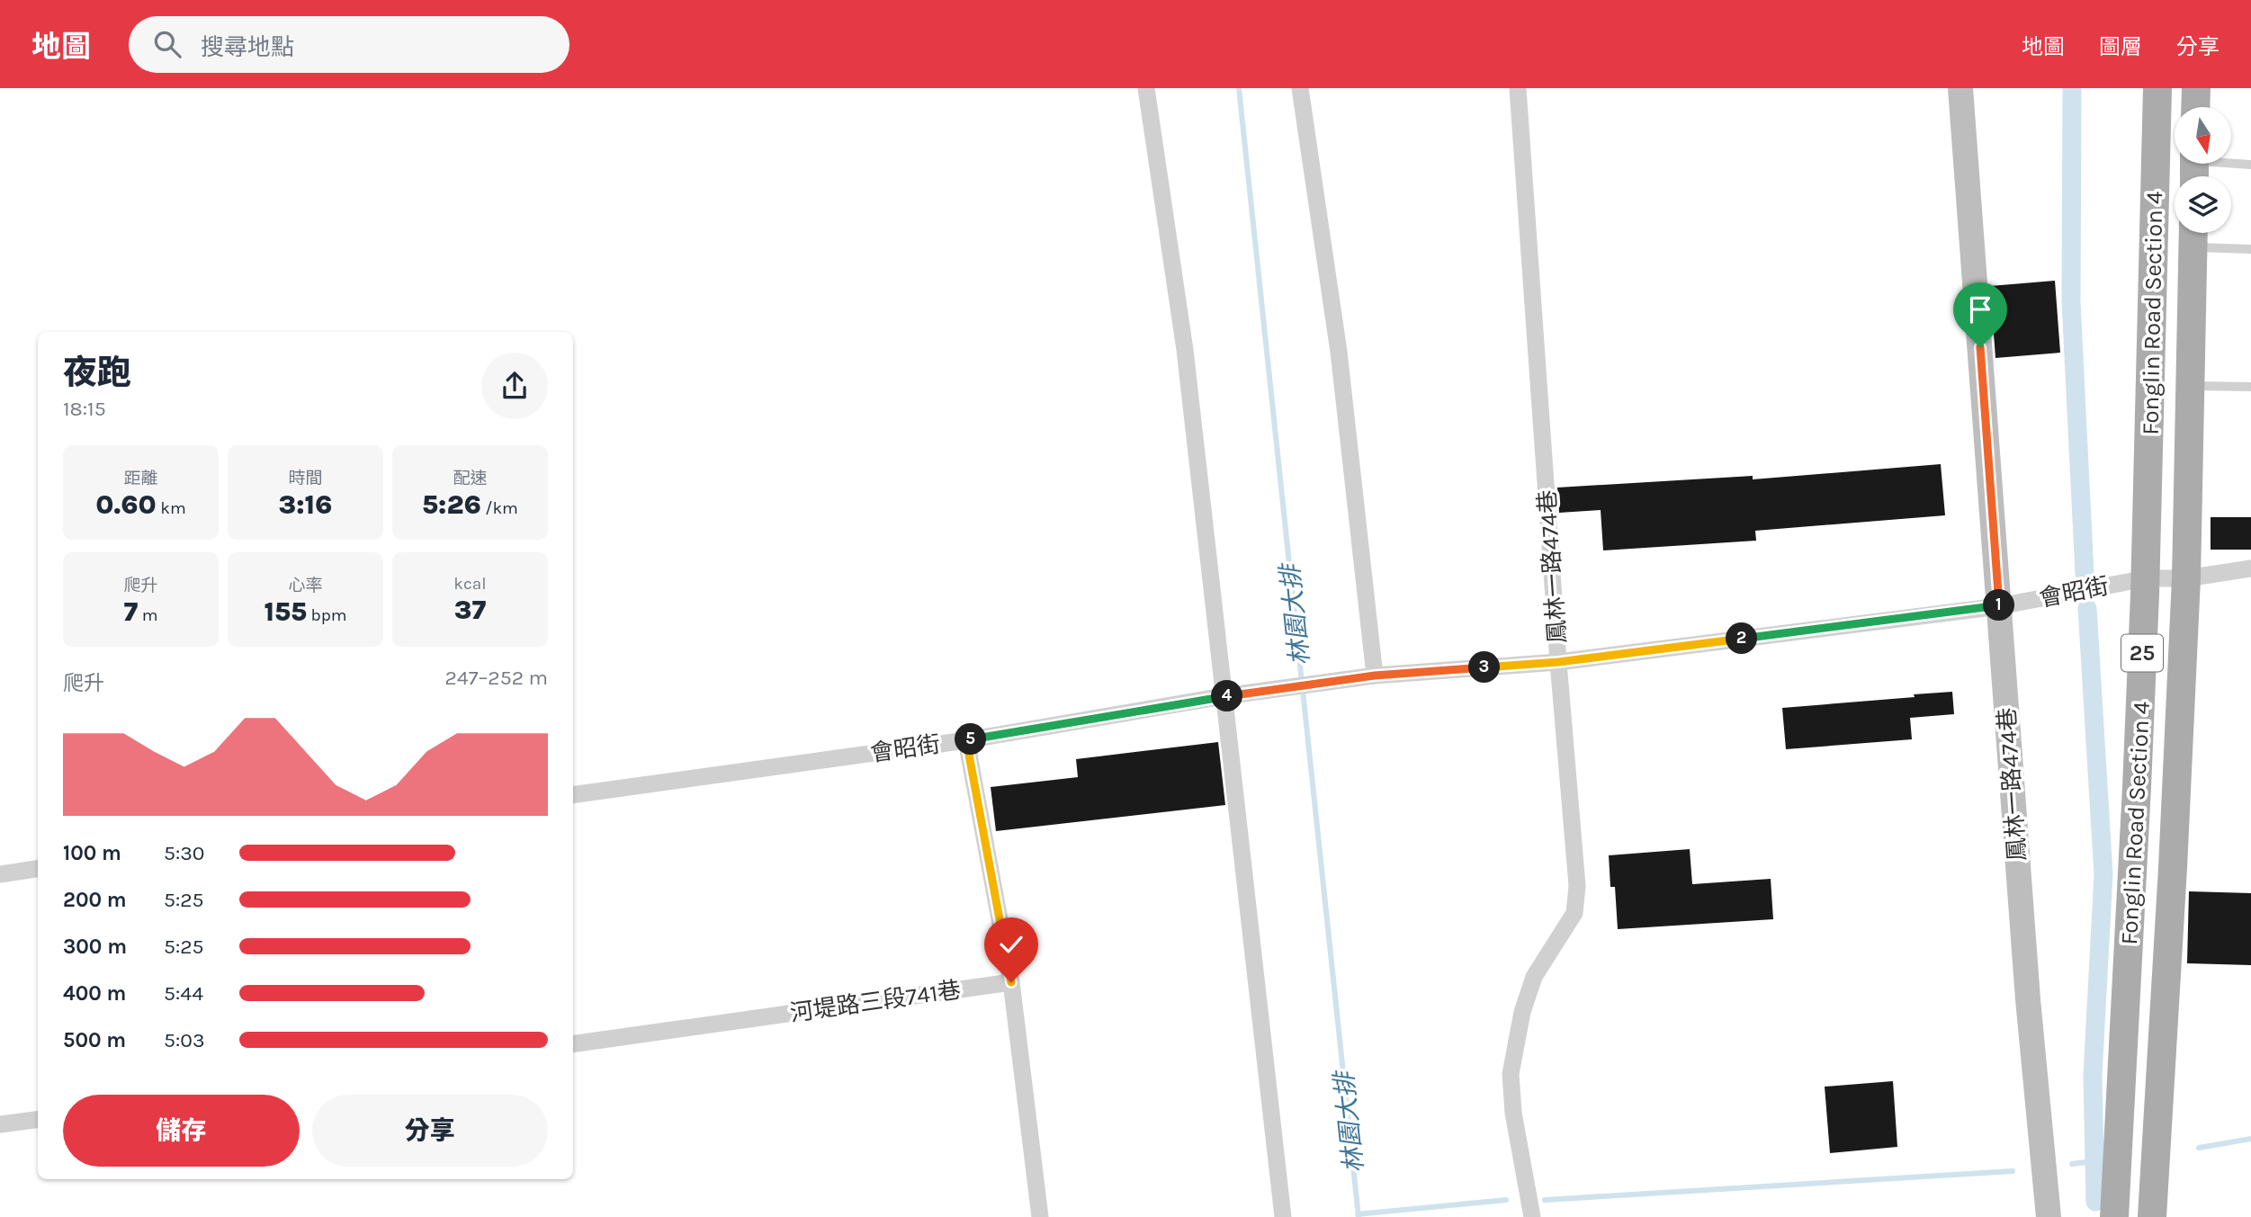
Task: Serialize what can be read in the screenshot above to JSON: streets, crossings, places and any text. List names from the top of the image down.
{
  "streets": {
    "main road": ["Fonglin Road Section 4", "25"],
    "street": ["鳳林一路474巷", "會昭街", "河堤路三段741巷"]
  },
  "crossings": [
    ["Fonglin Road Section 4", "會昭街"],
    ["鳳林一路474巷", "會昭街"]
  ],
  "water": ["林園大排"],
  "north": "bottom",
  "page": {
    "header": "地圖",
    "search": "搜尋地點",
    "nav": ["地圖", "圖層", "分享"],
    "heading": ["夜跑", "18:15"],
    "stats": [
      ["距離", "0.60 km"],
      ["時間", "3:16"],
      ["配速", "5:26 /km"],
      ["爬升", "7 m"],
      ["心率", "155 bpm"],
      ["kcal", "37"]
    ],
    "pins": [
      "1",
      "2",
      "3",
      "4",
      "5"
    ],
    "chart": ["爬升", "247–252 m"],
    "list": [
      {
        "name": "100 m",
        "note": "5:30"
      },
      {
        "name": "200 m",
        "note": "5:25"
      },
      {
        "name": "300 m",
        "note": "5:25"
      },
      {
        "name": "400 m",
        "note": "5:44"
      },
      {
        "name": "500 m",
        "note": "5:03"
      }
    ],
    "buttons": ["儲存", "分享"]
  }
}
